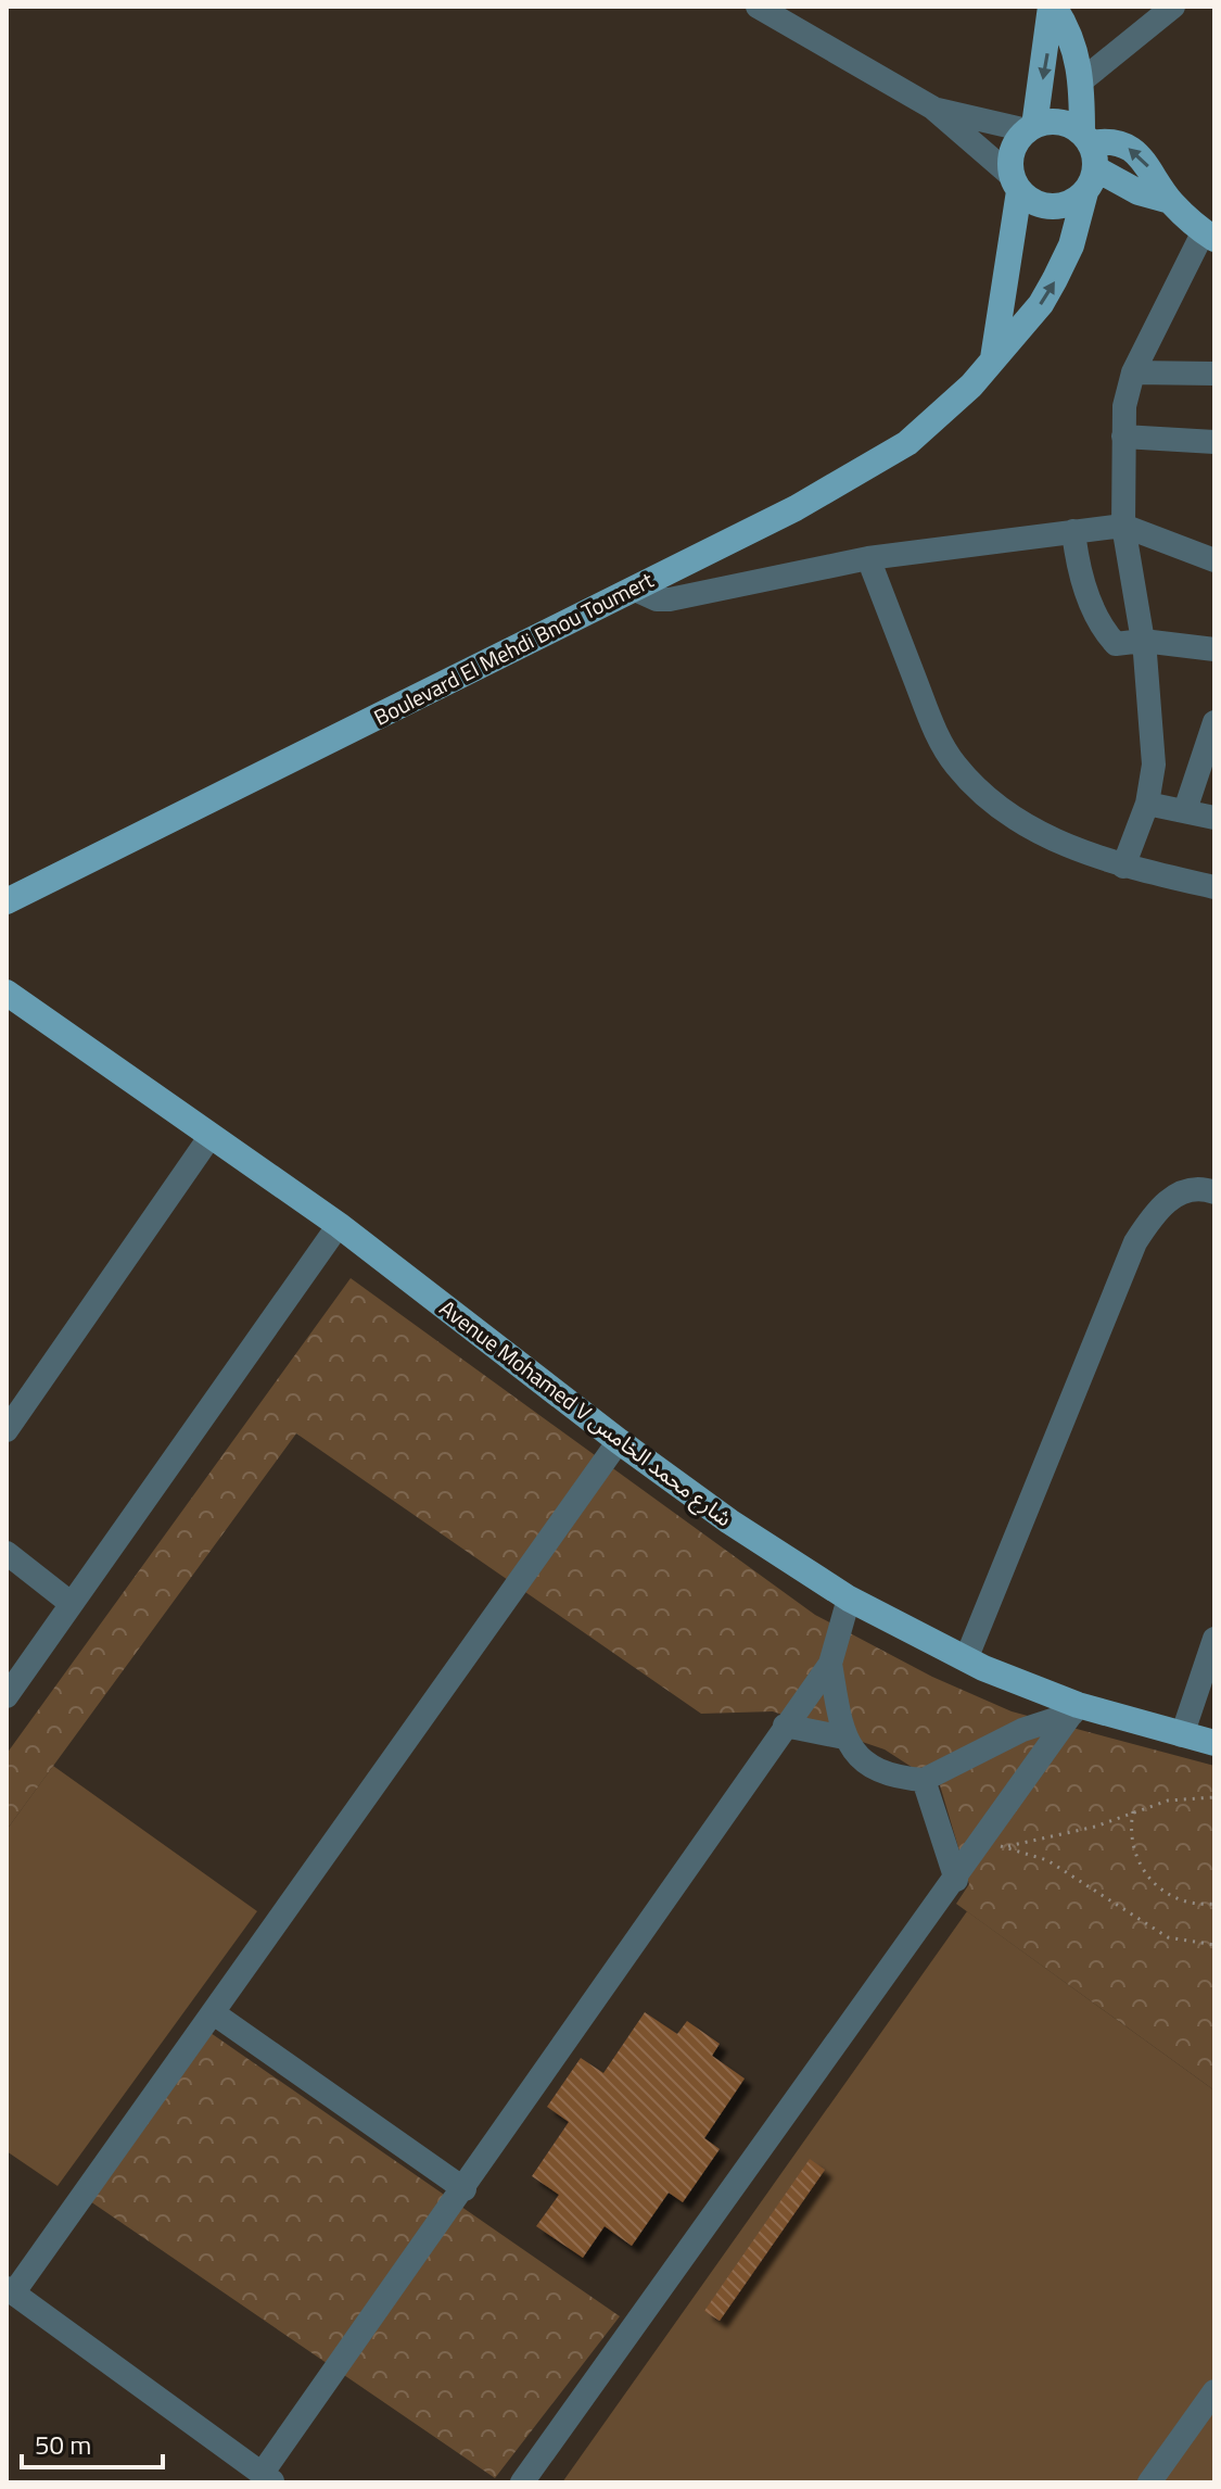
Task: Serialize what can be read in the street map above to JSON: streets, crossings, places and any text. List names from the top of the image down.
{
  "streets": {
    "main road": ["Boulevard El Mehdi Bnou Toumert", "Avenue Mohamed V شارع محمد الخامس"]
  },
  "scale_bar": "50 m"
}
